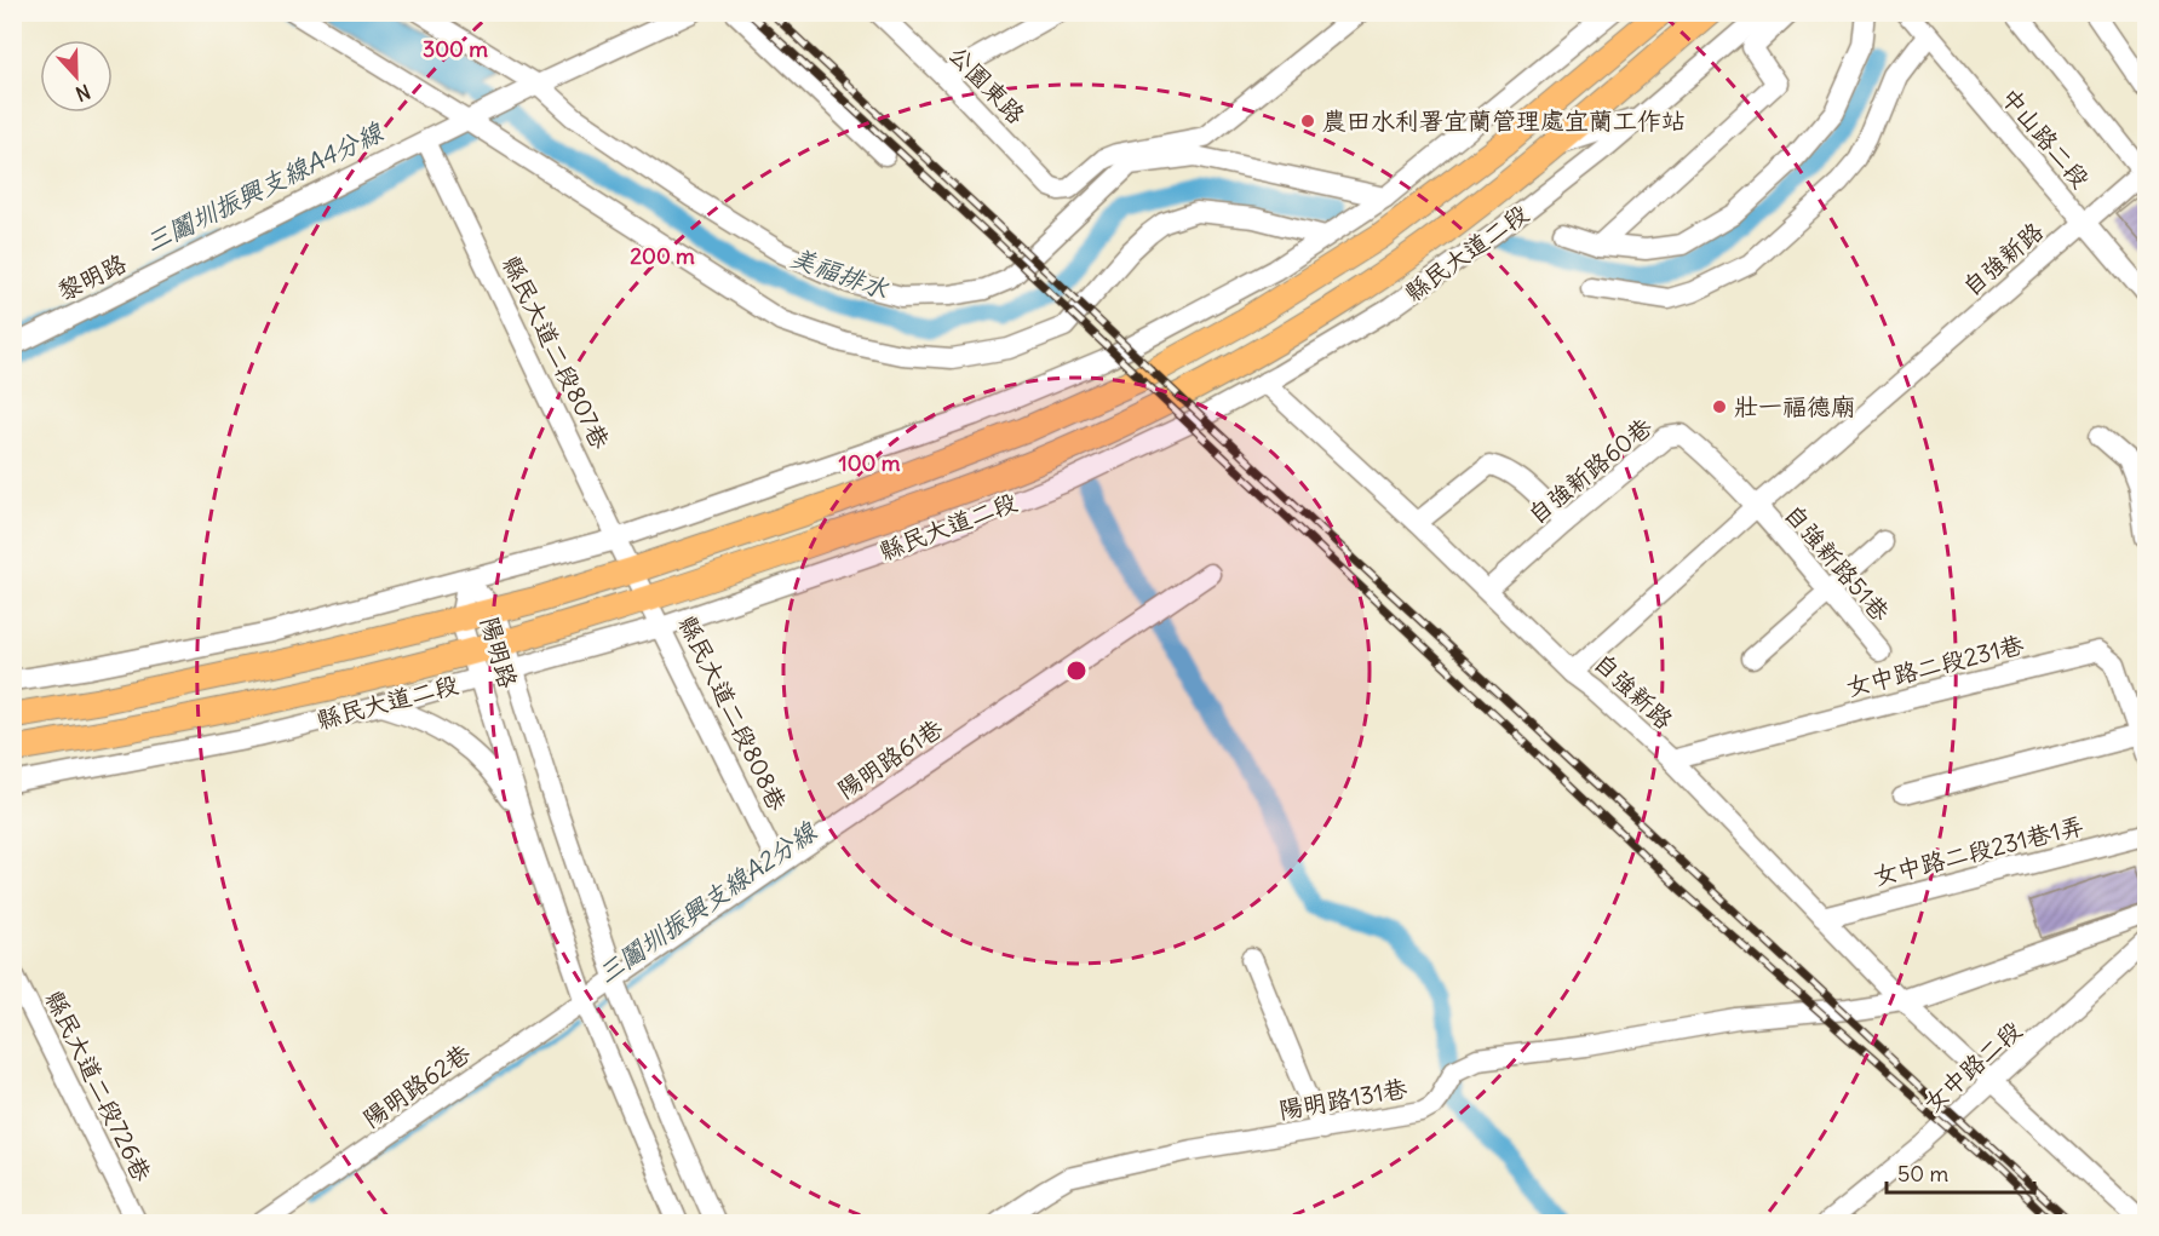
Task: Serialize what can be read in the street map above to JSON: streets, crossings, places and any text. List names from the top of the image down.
{
  "streets": {
    "main road": ["縣民大道二段"],
    "street": [
      "公園東路",
      "中山路二段",
      "自強新路",
      "黎明路",
      "縣民大道二段807巷",
      "自強新路60巷",
      "自強新路51巷",
      "陽明路",
      "女中路二段231巷",
      "縣民大道二段808巷",
      "陽明路61巷",
      "女中路二段231巷1弄",
      "女中路二段",
      "縣民大道二段726巷",
      "陽明路62巷",
      "陽明路131巷"
    ]
  },
  "crossings": [
    ["中山路二段", "自強新路"],
    ["縣民大道二段", "縣民大道二段807巷"],
    ["縣民大道二段", "陽明路"],
    ["縣民大道二段", "縣民大道二段808巷"],
    ["自強新路", "自強新路60巷"],
    ["自強新路", "自強新路51巷"],
    ["自強新路", "女中路二段231巷"],
    ["自強新路", "女中路二段231巷1弄"],
    ["自強新路", "女中路二段"],
    ["自強新路", "陽明路131巷"],
    ["黎明路", "縣民大道二段807巷"],
    ["縣民大道二段807巷", "縣民大道二段808巷"],
    ["自強新路60巷", "自強新路51巷"],
    ["陽明路", "陽明路61巷"],
    ["陽明路", "陽明路62巷"],
    ["縣民大道二段808巷", "陽明路61巷"],
    ["陽明路61巷", "陽明路62巷"]
  ],
  "water": ["三鬮圳振興支線A4分線", "美福排水", "三鬮圳振興支線A2分線"],
  "places": ["農田水利署宜蘭管理處宜蘭工作站", "壯一福德廟"],
  "scale_bar": "50 m",
  "north": "bottom",
  "rings": ["300 m", "200 m", "100 m"]
}
